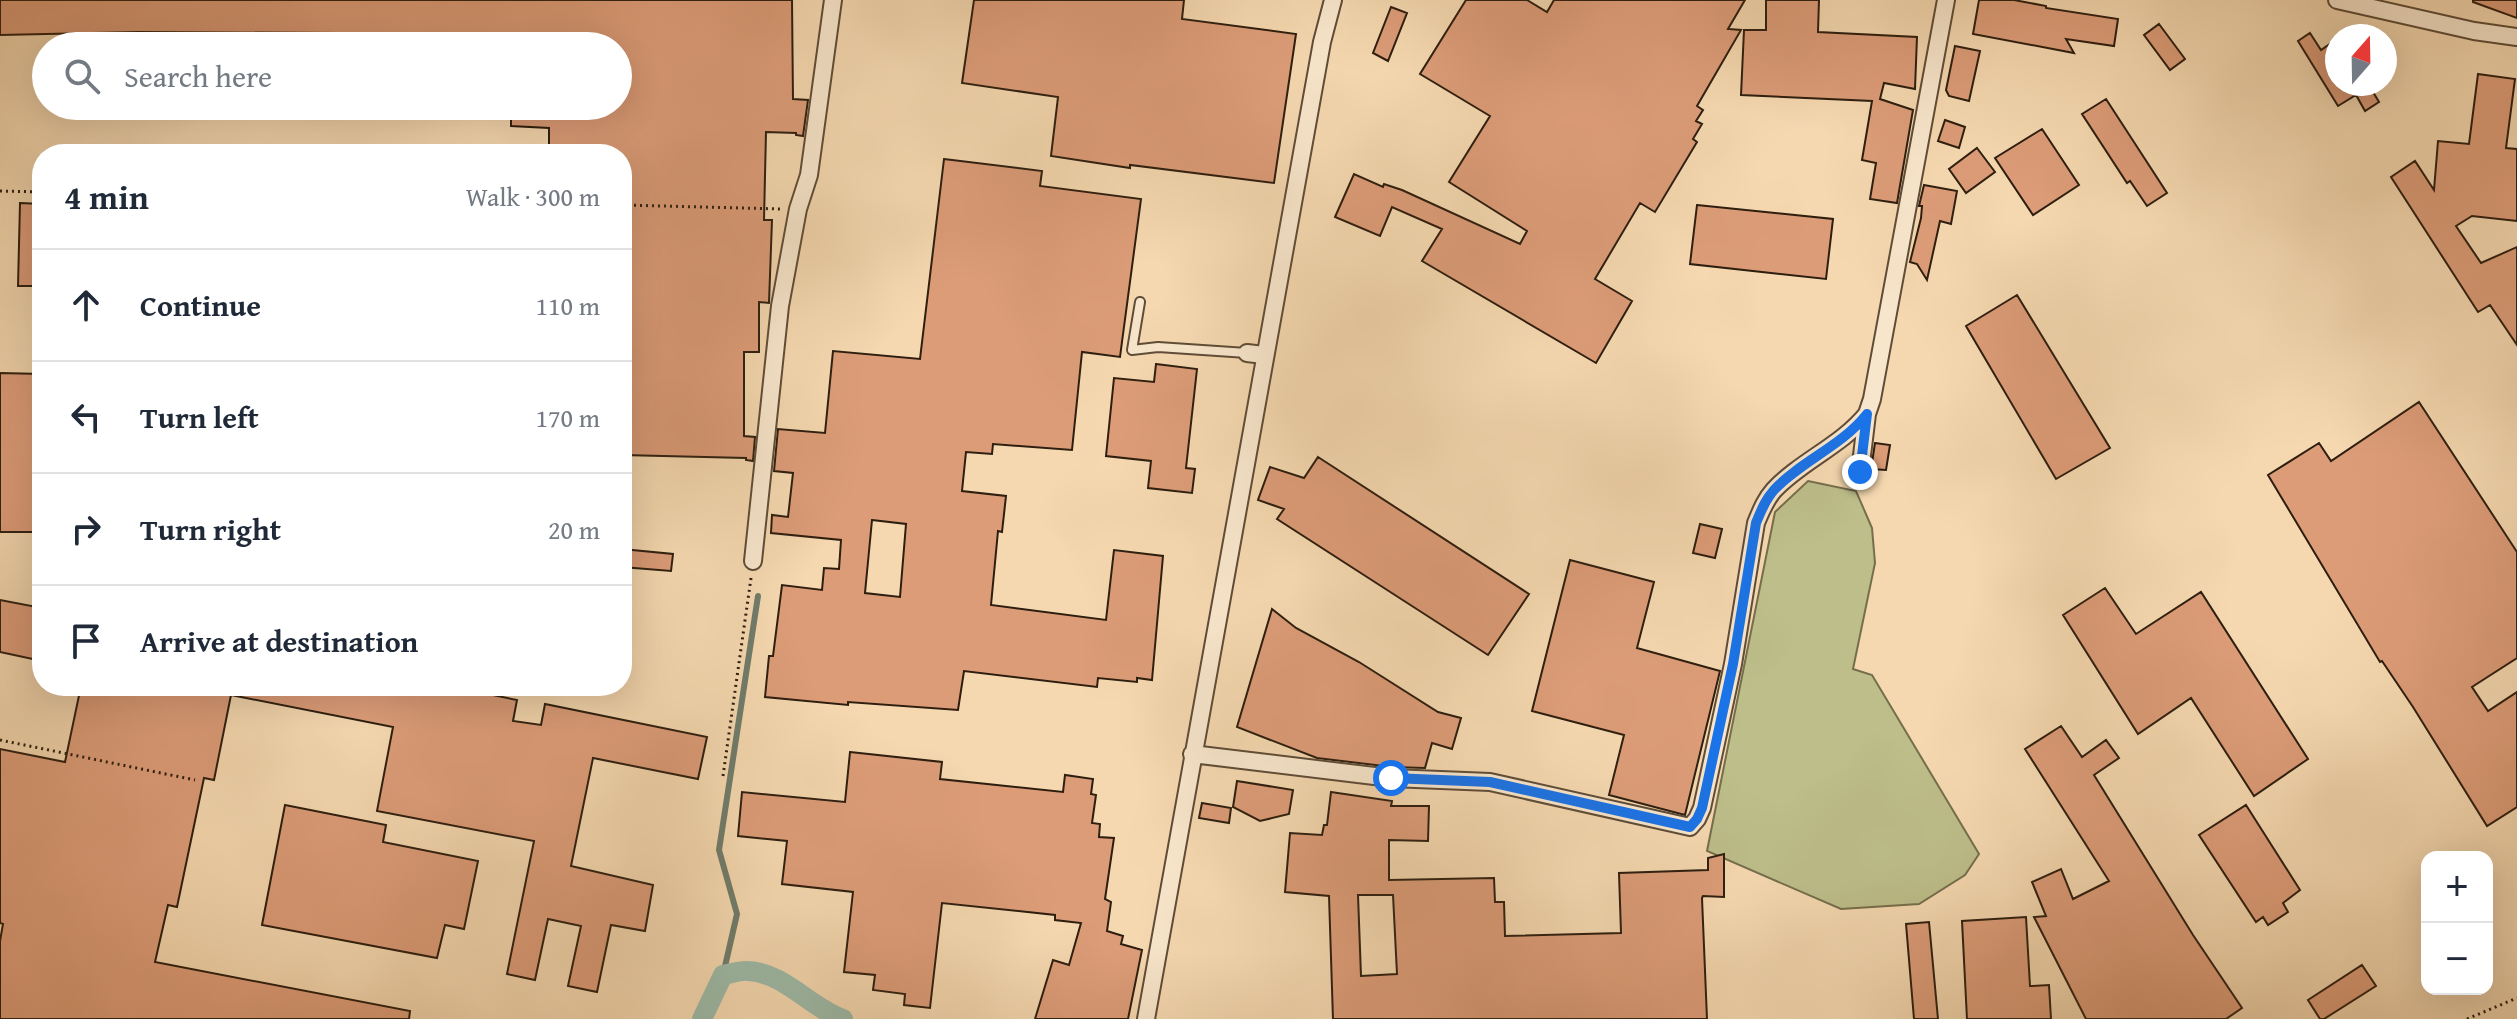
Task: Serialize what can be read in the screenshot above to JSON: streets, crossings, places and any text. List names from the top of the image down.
{
  "north": "top",
  "page": {
    "search": "Search here",
    "heading": ["4 min", "Walk · 300 m"],
    "list": [
      ["Continue", "110 m"],
      ["Turn left", "170 m"],
      ["Turn right", "20 m"],
      "Arrive at destination"
    ],
    "map_buttons": ["+", "−"]
  }
}
